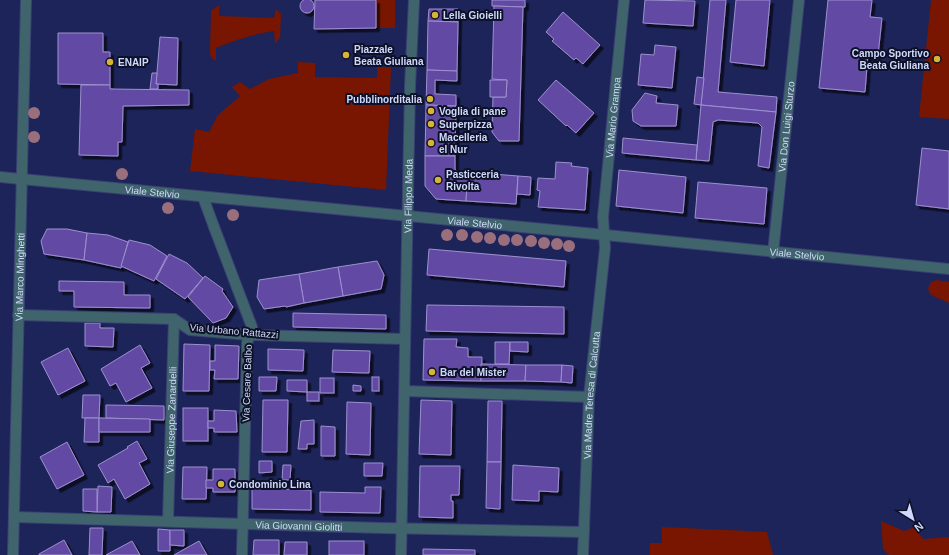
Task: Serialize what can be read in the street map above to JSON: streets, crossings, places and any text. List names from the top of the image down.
{
  "streets": {
    "street": [
      "Via Mario Grampa",
      "Via Don Luigi Sturzo",
      "Viale Stelvio",
      "Via Filippo Meda",
      "Via Marco Minghetti",
      "Via Urbano Rattazzi",
      "Via Cesare Balbo",
      "Via Madre Teresa di Calcutta",
      "Via Giuseppe Zanardelli",
      "Via Giovanni Giolitti"
    ]
  },
  "crossings": [
    ["Via Mario Grampa", "Viale Stelvio"],
    ["Via Mario Grampa", "Via Madre Teresa di Calcutta"],
    ["Via Don Luigi Sturzo", "Viale Stelvio"],
    ["Viale Stelvio", "Via Filippo Meda"],
    ["Viale Stelvio", "Via Marco Minghetti"],
    ["Viale Stelvio", "Via Cesare Balbo"],
    ["Viale Stelvio", "Via Madre Teresa di Calcutta"],
    ["Via Filippo Meda", "Via Urbano Rattazzi"],
    ["Via Filippo Meda", "Via Giovanni Giolitti"],
    ["Via Marco Minghetti", "Via Giovanni Giolitti"],
    ["Via Urbano Rattazzi", "Via Cesare Balbo"],
    ["Via Urbano Rattazzi", "Via Giuseppe Zanardelli"],
    ["Via Cesare Balbo", "Via Giovanni Giolitti"],
    ["Via Madre Teresa di Calcutta", "Via Giovanni Giolitti"],
    ["Via Giuseppe Zanardelli", "Via Giovanni Giolitti"]
  ],
  "places": [
    "Lella Gioielli",
    "Piazzale Beata Giuliana",
    "Campo Sportivo Beata Giuliana",
    "ENAIP",
    "Pubblinorditalia",
    "Voglia di pane",
    "Superpizza",
    "Macelleria el Nur",
    "Pasticceria Rivolta",
    "Bar del Mister",
    "Condominio Lina"
  ],
  "north": "bottom right"
}
